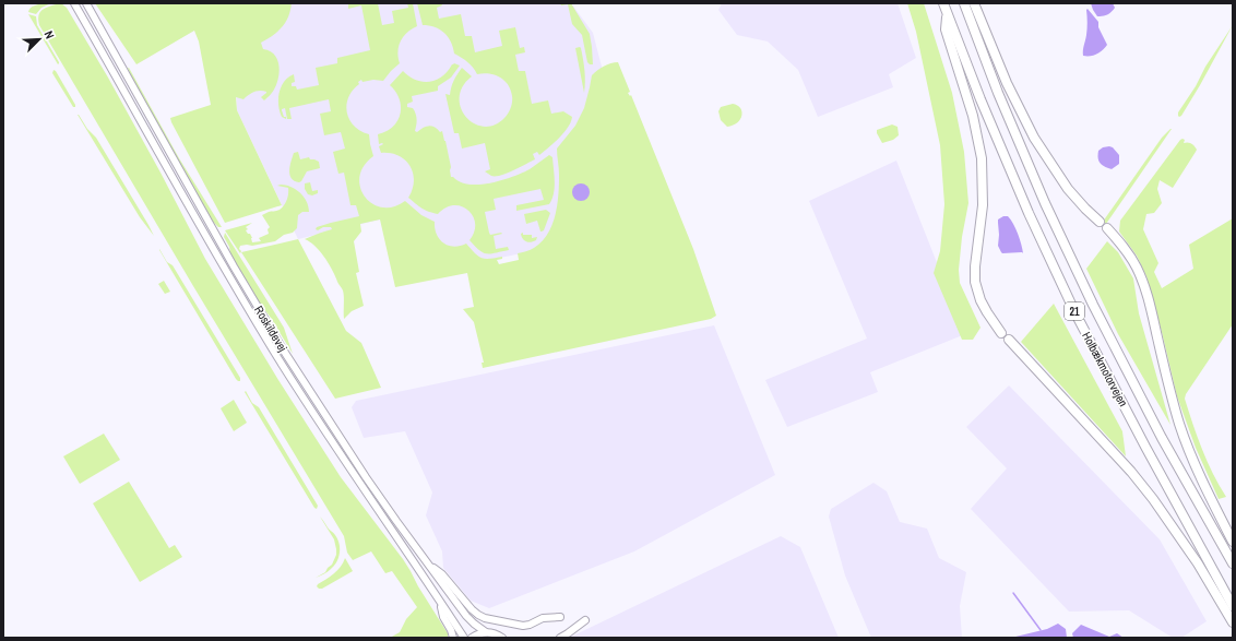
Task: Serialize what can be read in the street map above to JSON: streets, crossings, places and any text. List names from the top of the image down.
{
  "streets": {
    "highway": ["21", "Holbækmotorvejen"],
    "main road": ["Roskildevej"]
  },
  "north": "top right"
}
